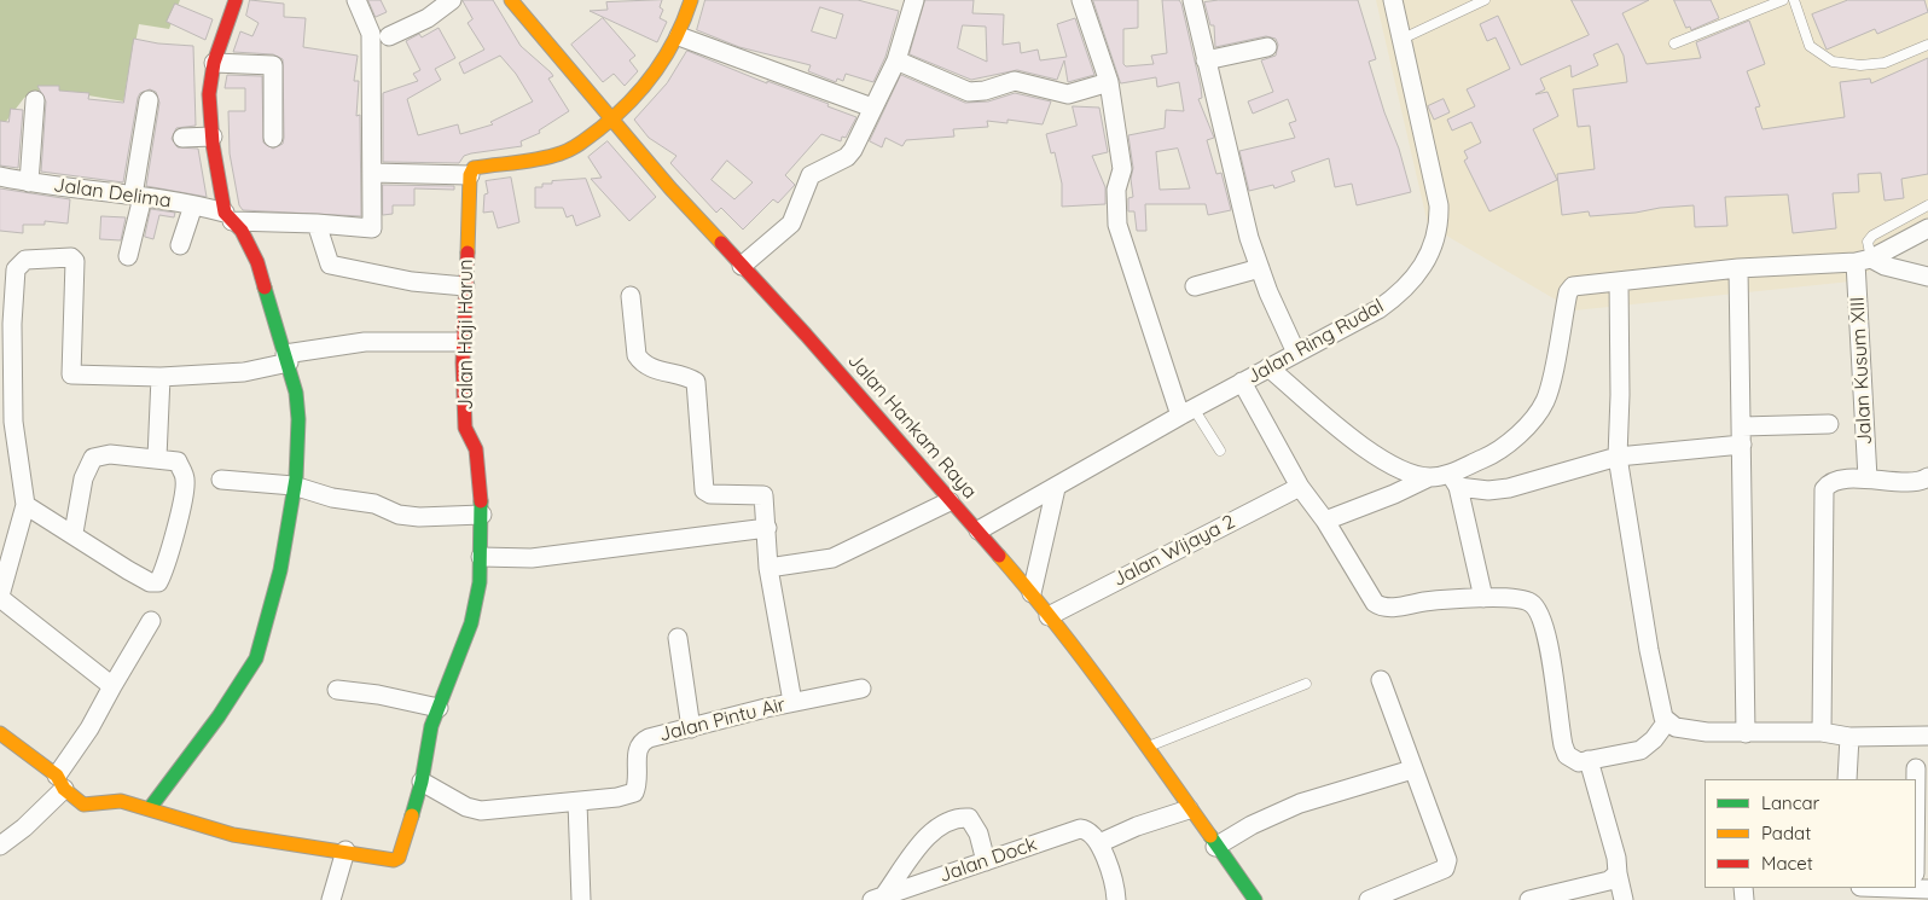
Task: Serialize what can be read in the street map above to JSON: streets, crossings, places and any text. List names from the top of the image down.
{
  "streets": {
    "street": [
      "Jalan Delima",
      "Jalan Haji Harun",
      "Jalan Ring Rudal",
      "Jalan Kusum XIII",
      "Jalan Hankam Raya",
      "Jalan Wijaya 2",
      "Jalan Pintu Air",
      "Jalan Dock"
    ]
  },
  "crossings": [
    ["Jalan Haji Harun", "Jalan Pintu Air"],
    ["Jalan Ring Rudal", "Jalan Hankam Raya"],
    ["Jalan Hankam Raya", "Jalan Wijaya 2"]
  ],
  "legend": ["Lancar", "Padat", "Macet"]
}
